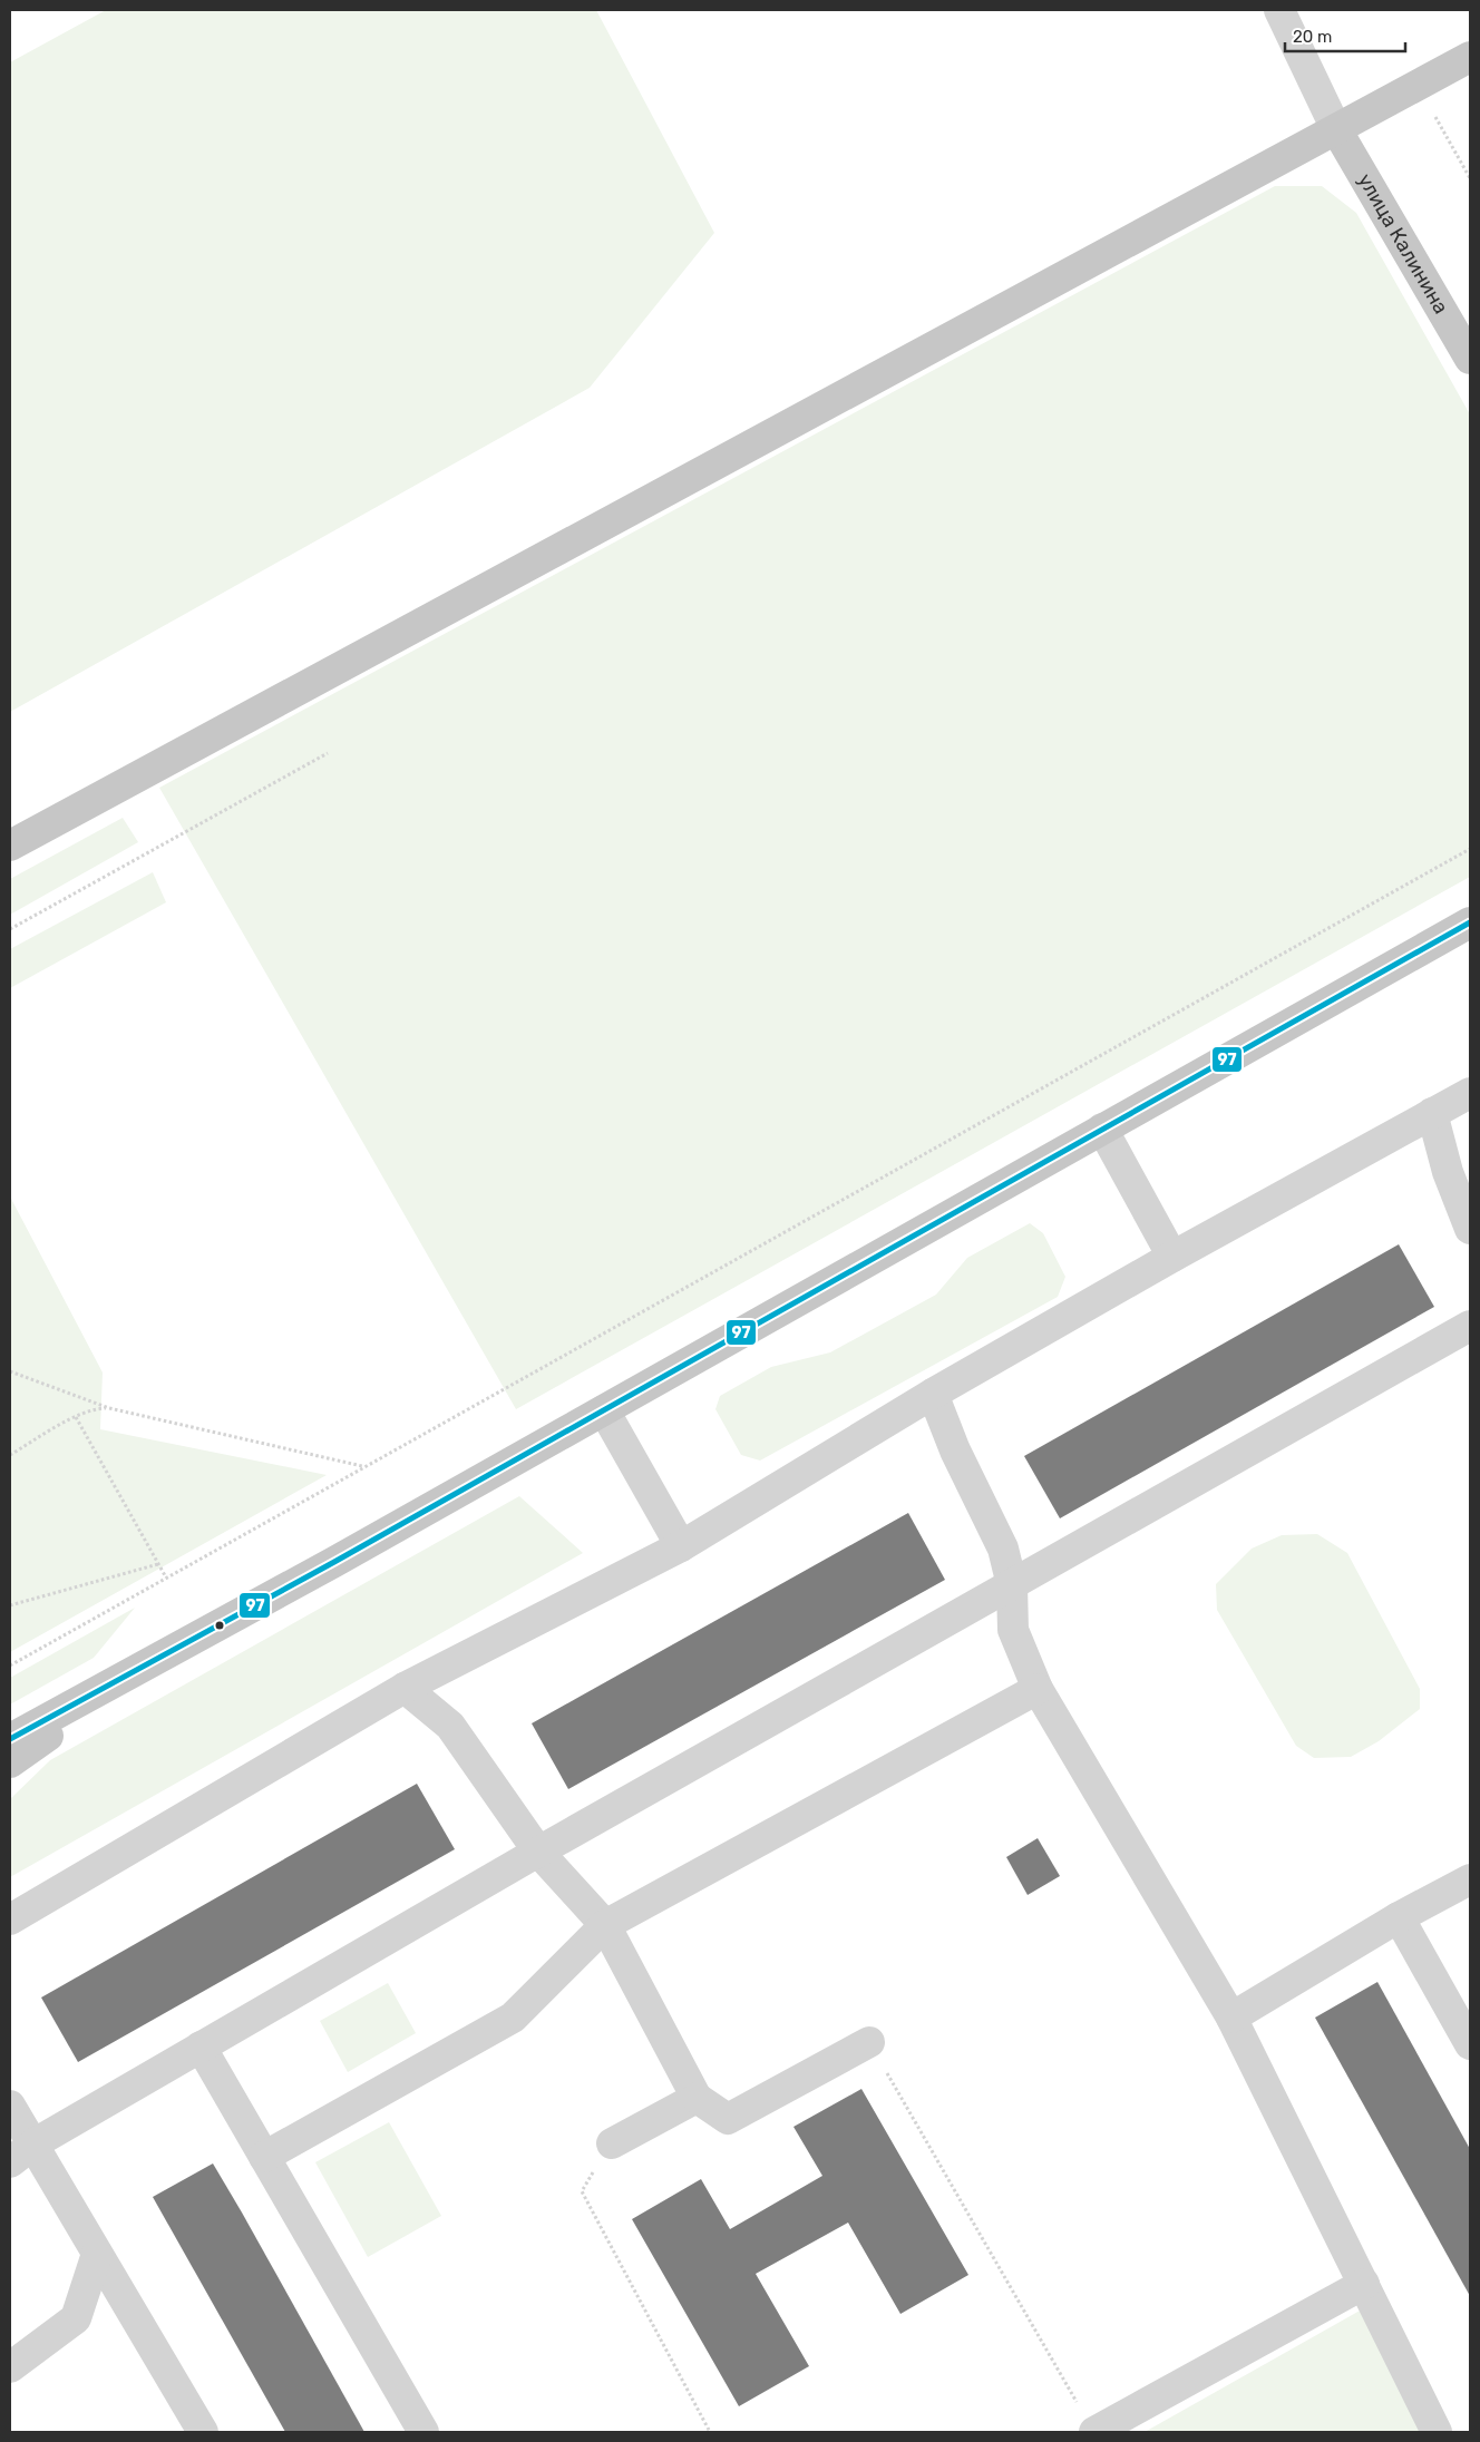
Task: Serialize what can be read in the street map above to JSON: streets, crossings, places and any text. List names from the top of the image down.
{
  "streets": {
    "main road": ["улица Калинина"]
  },
  "lines": ["transit line 97"],
  "scale_bar": "20 m"
}
